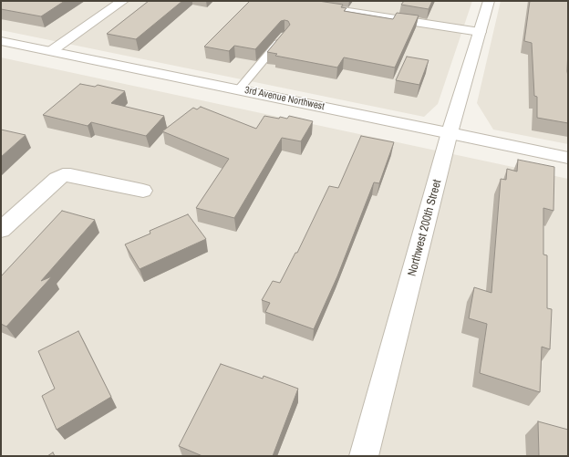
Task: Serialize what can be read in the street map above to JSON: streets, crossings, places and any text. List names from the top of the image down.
{
  "streets": {
    "street": ["3rd Avenue Northwest", "Northwest 200th Street"]
  },
  "crossings": [
    ["3rd Avenue Northwest", "Northwest 200th Street"]
  ]
}
